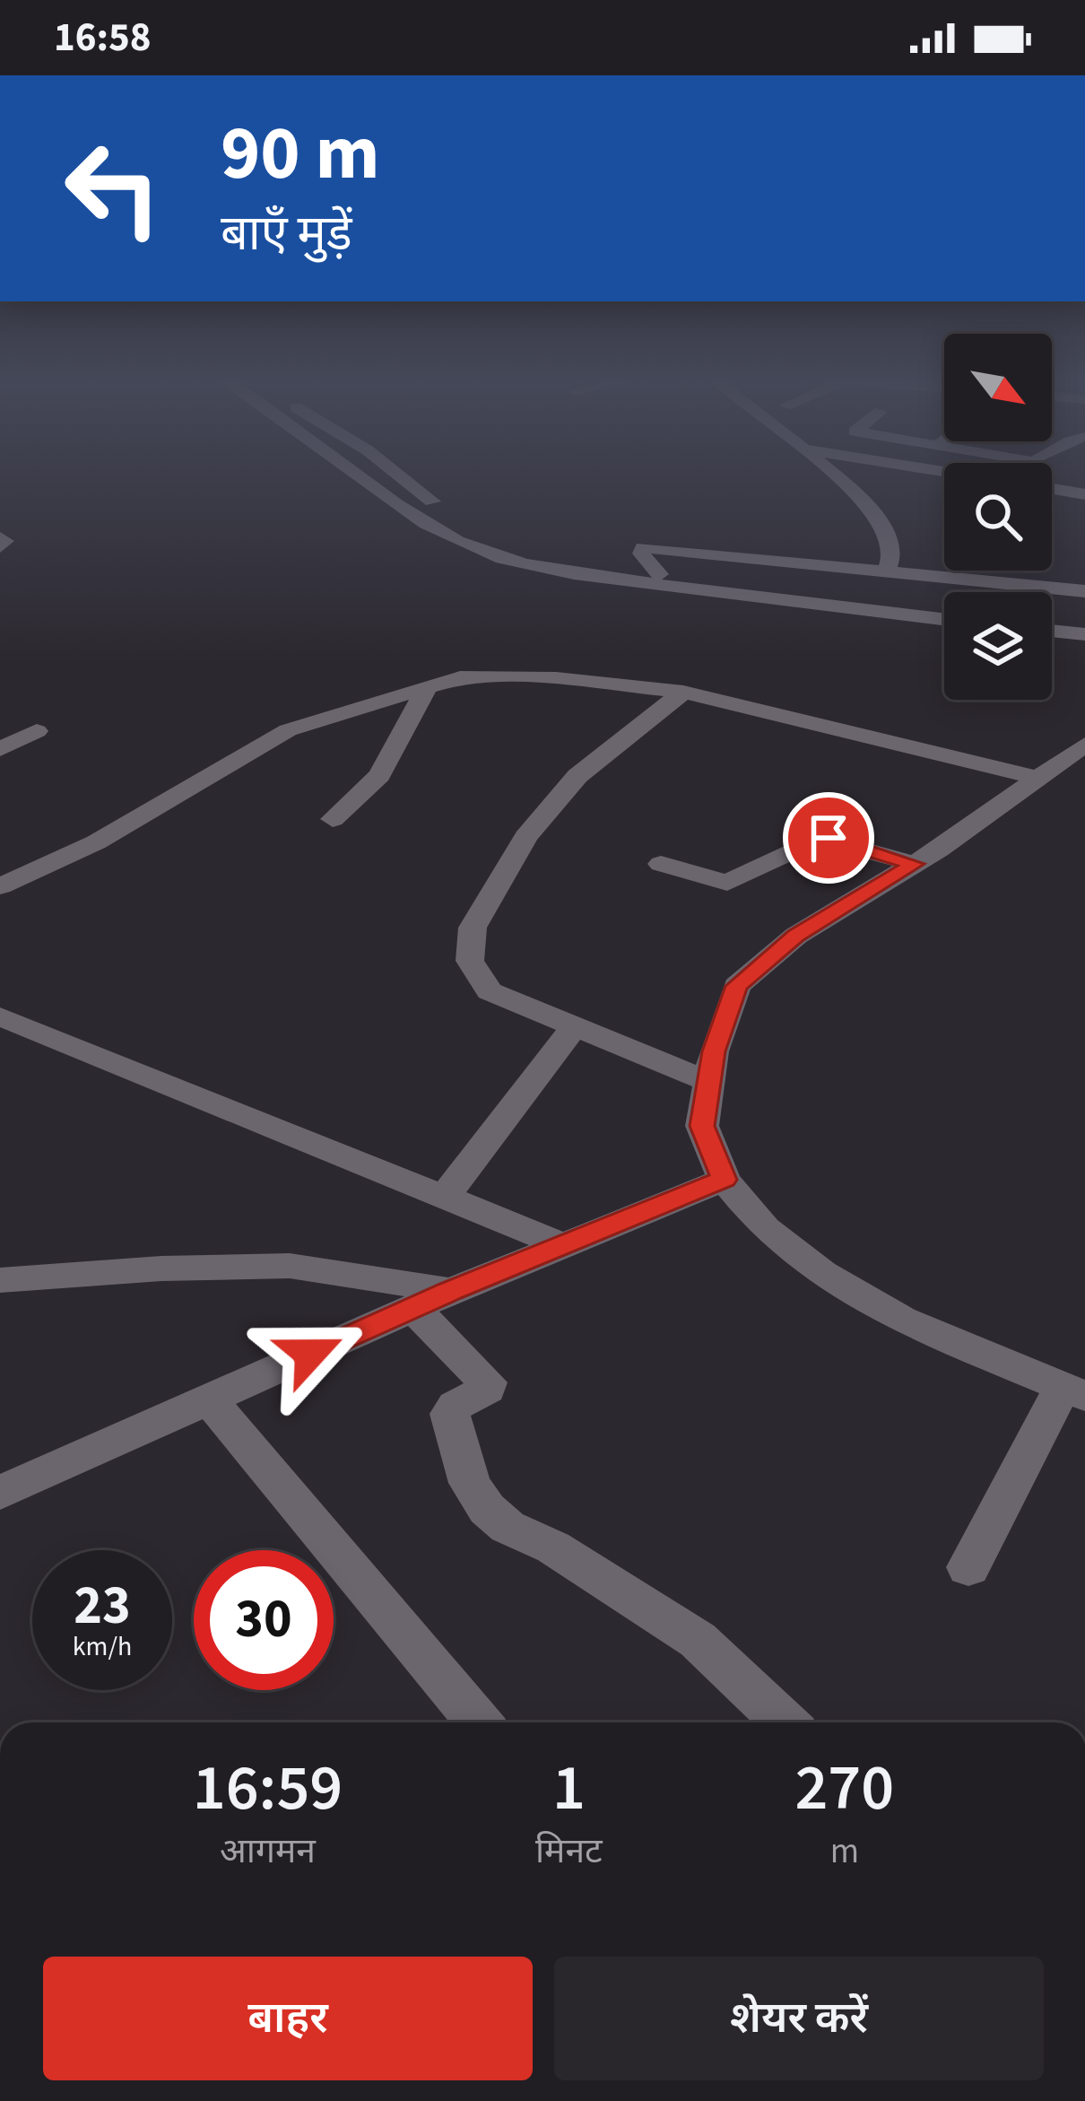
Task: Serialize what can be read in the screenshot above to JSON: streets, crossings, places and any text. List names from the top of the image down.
{
  "north": "bottom right",
  "page": {
    "status": "16:58",
    "turn": ["90 m", "बाएँ मुड़ें"],
    "speed": "23 km/h",
    "limit": "30",
    "eta": [
      "16:59",
      "आगमन",
      "1",
      "मिनट",
      "270",
      "m"
    ],
    "buttons": ["बाहर", "शेयर करें"]
  }
}
